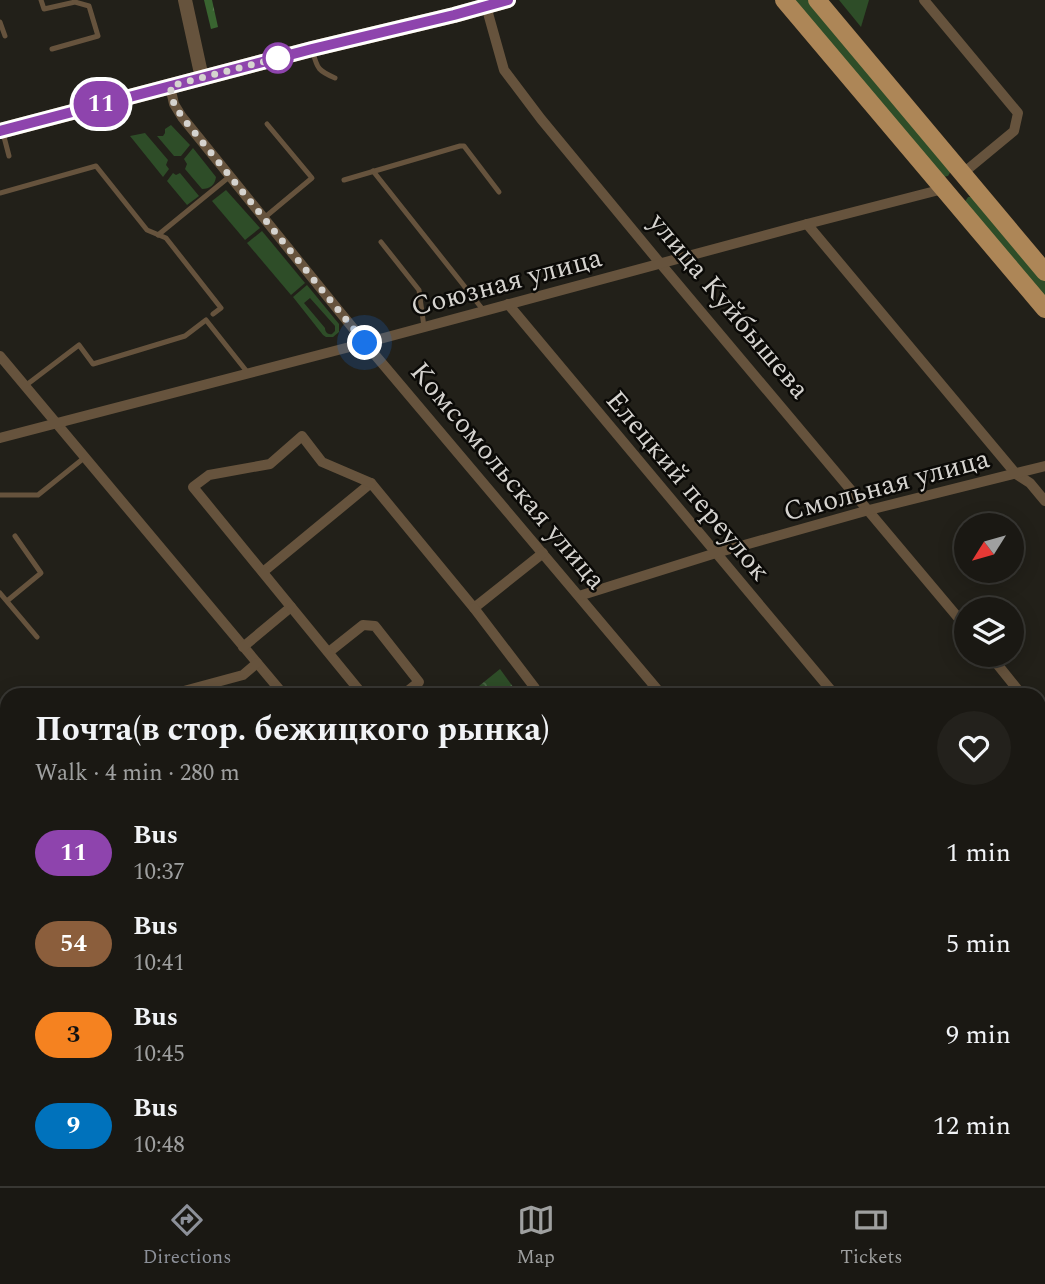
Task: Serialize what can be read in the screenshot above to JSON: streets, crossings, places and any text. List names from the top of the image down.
{
  "streets": {
    "street": [
      "Союзная улица",
      "улица Куйбышева",
      "Комсомольская улица",
      "Смольная улица",
      "Елецкий переулок"
    ]
  },
  "crossings": [
    ["Союзная улица", "улица Куйбышева"],
    ["Союзная улица", "Комсомольская улица"],
    ["Союзная улица", "Елецкий переулок"],
    ["улица Куйбышева", "Смольная улица"],
    ["Комсомольская улица", "Смольная улица"],
    ["Смольная улица", "Елецкий переулок"]
  ],
  "lines": ["bus line 11"],
  "north": "bottom left",
  "page": {
    "on_map": "11",
    "heading": ["Почта(в стор. бежицкого рынка)", "Walk · 4 min · 280 m"],
    "list": [
      {
        "mark": "11",
        "name": "Bus",
        "note": "10:37",
        "value": "1 min"
      },
      {
        "mark": "54",
        "name": "Bus",
        "note": "10:41",
        "value": "5 min"
      },
      {
        "mark": "3",
        "name": "Bus",
        "note": "10:45",
        "value": "9 min"
      },
      {
        "mark": "9",
        "name": "Bus",
        "note": "10:48",
        "value": "12 min"
      }
    ],
    "tabs": ["Directions", "Map", "Tickets"]
  }
}
